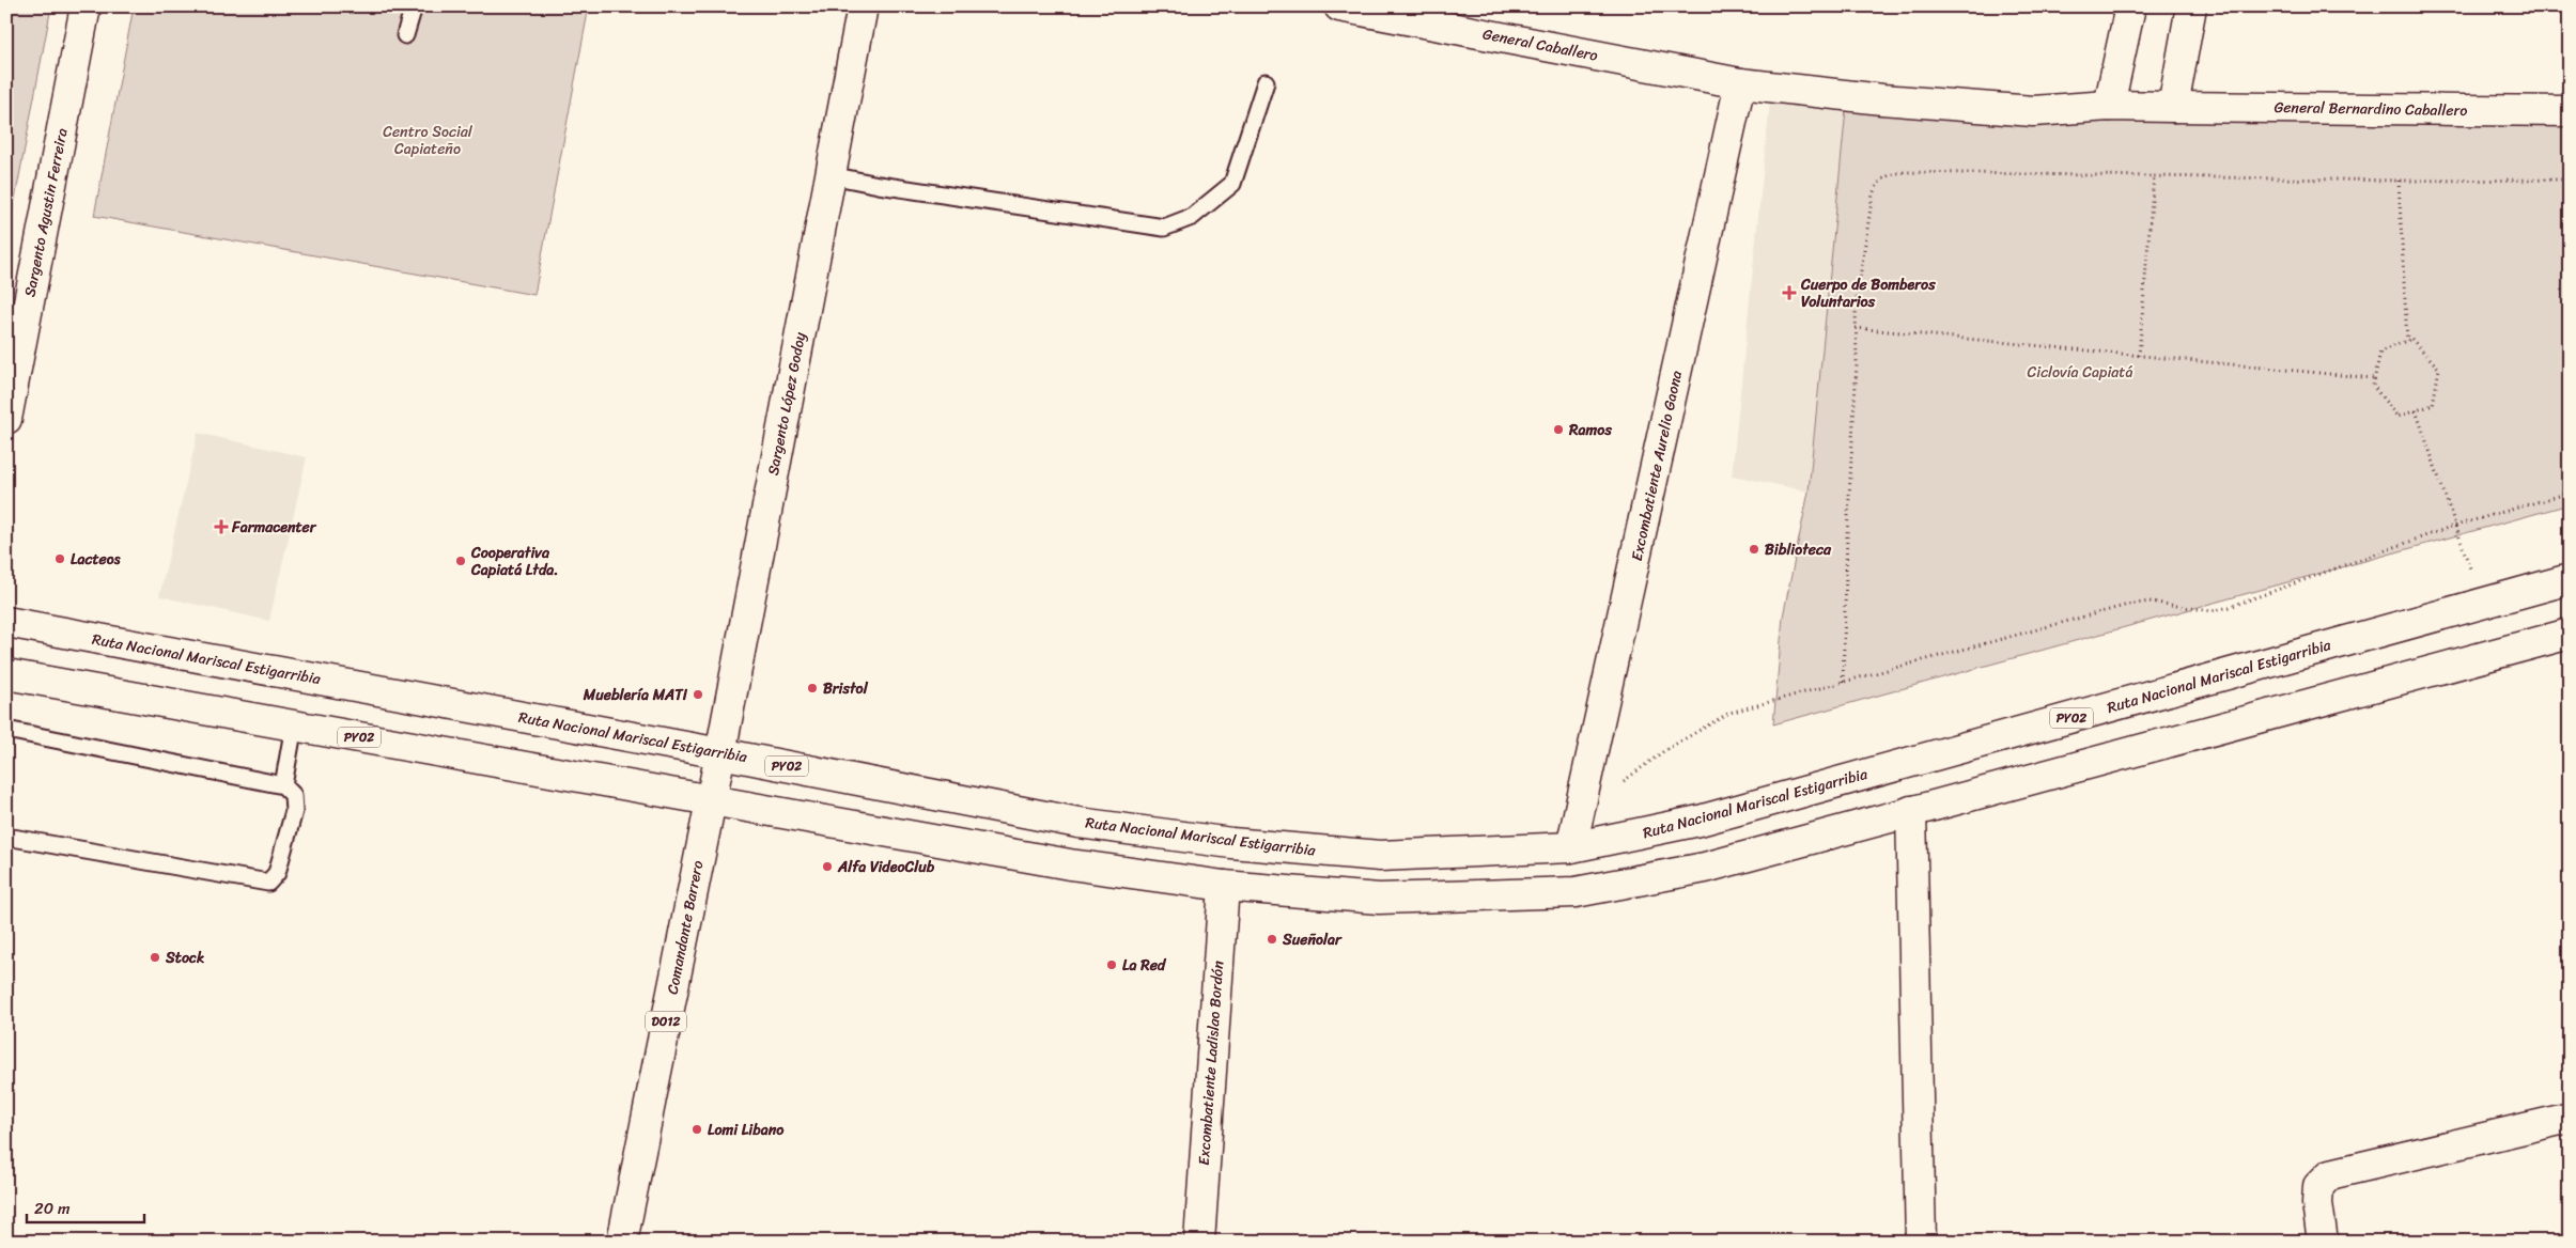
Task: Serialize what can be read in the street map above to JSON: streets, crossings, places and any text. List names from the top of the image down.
{
  "streets": {
    "main road": [
      "General Caballero",
      "General Bernardino Caballero",
      "Sargento Agustin Ferreira",
      "Sargento López Godoy",
      "Excombatiente Aurelio Gaona",
      "Ruta Nacional Mariscal Estigarribia",
      "PY02",
      "Comandante Barrero",
      "D012",
      "Excombatiente Ladislao Bordón"
    ]
  },
  "crossings": [
    ["General Caballero", "General Bernardino Caballero"],
    ["General Caballero", "Excombatiente Aurelio Gaona"],
    ["Sargento López Godoy", "Ruta Nacional Mariscal Estigarribia"],
    ["Sargento López Godoy", "PY02"],
    ["Sargento López Godoy", "Comandante Barrero"],
    ["Excombatiente Aurelio Gaona", "Ruta Nacional Mariscal Estigarribia"],
    ["PY02", "Comandante Barrero"],
    ["PY02", "Excombatiente Ladislao Bordón"]
  ],
  "parks": ["Centro Social Capiateño", "Ciclovía Capiatá"],
  "places": {
    "health": ["Cuerpo de Bomberos Voluntarios", "Farmacenter"],
    "other": [
      "Ramos",
      "Biblioteca",
      "Lacteos",
      "Cooperativa Capiatá Ltda.",
      "Bristol",
      "Mueblería MATI",
      "Alfa VideoClub",
      "Sueñolar",
      "Stock",
      "La Red",
      "Lomi Libano"
    ]
  },
  "scale_bar": "20 m"
}
